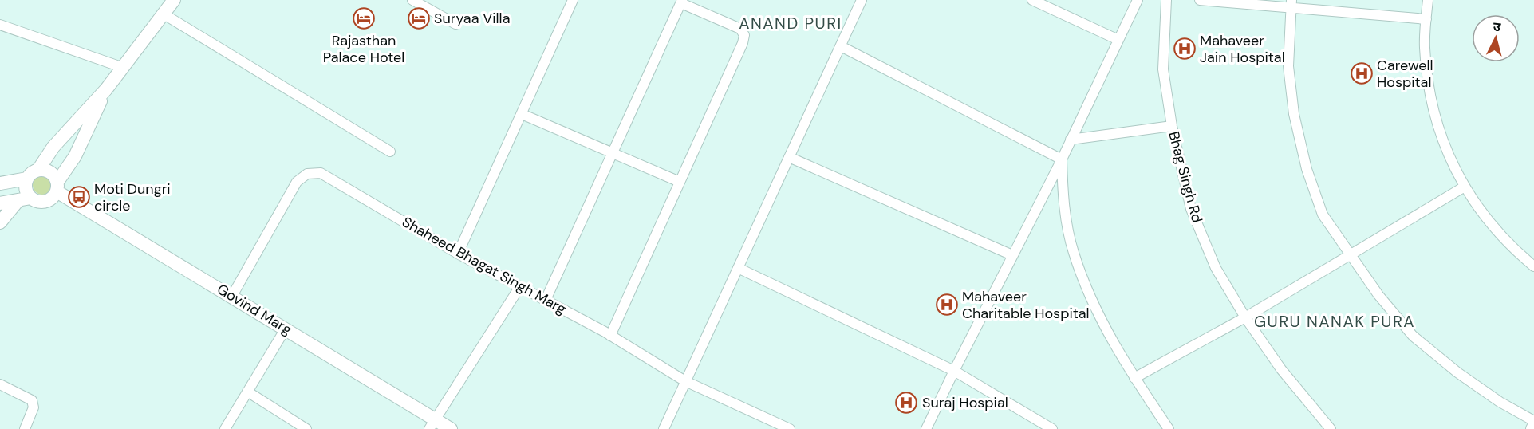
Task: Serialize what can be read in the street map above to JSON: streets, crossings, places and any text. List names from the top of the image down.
{
  "streets": {
    "street": ["Bhag Singh Rd", "Shaheed Bhagat Singh Marg", "Govind Marg"]
  },
  "crossings": [
    ["Shaheed Bhagat Singh Marg", "Govind Marg"]
  ],
  "districts": ["ANAND PURI", "GURU NANAK PURA"],
  "places": {
    "hotel": ["Rajasthan Palace Hotel", "Suryaa Villa"],
    "hospital": [
      "Mahaveer Jain Hospital",
      "Carewell Hospital",
      "Mahaveer Charitable Hospital",
      "Suraj Hospial"
    ],
    "bus stop": ["Moti Dungri circle"]
  },
  "north": "top"
}
